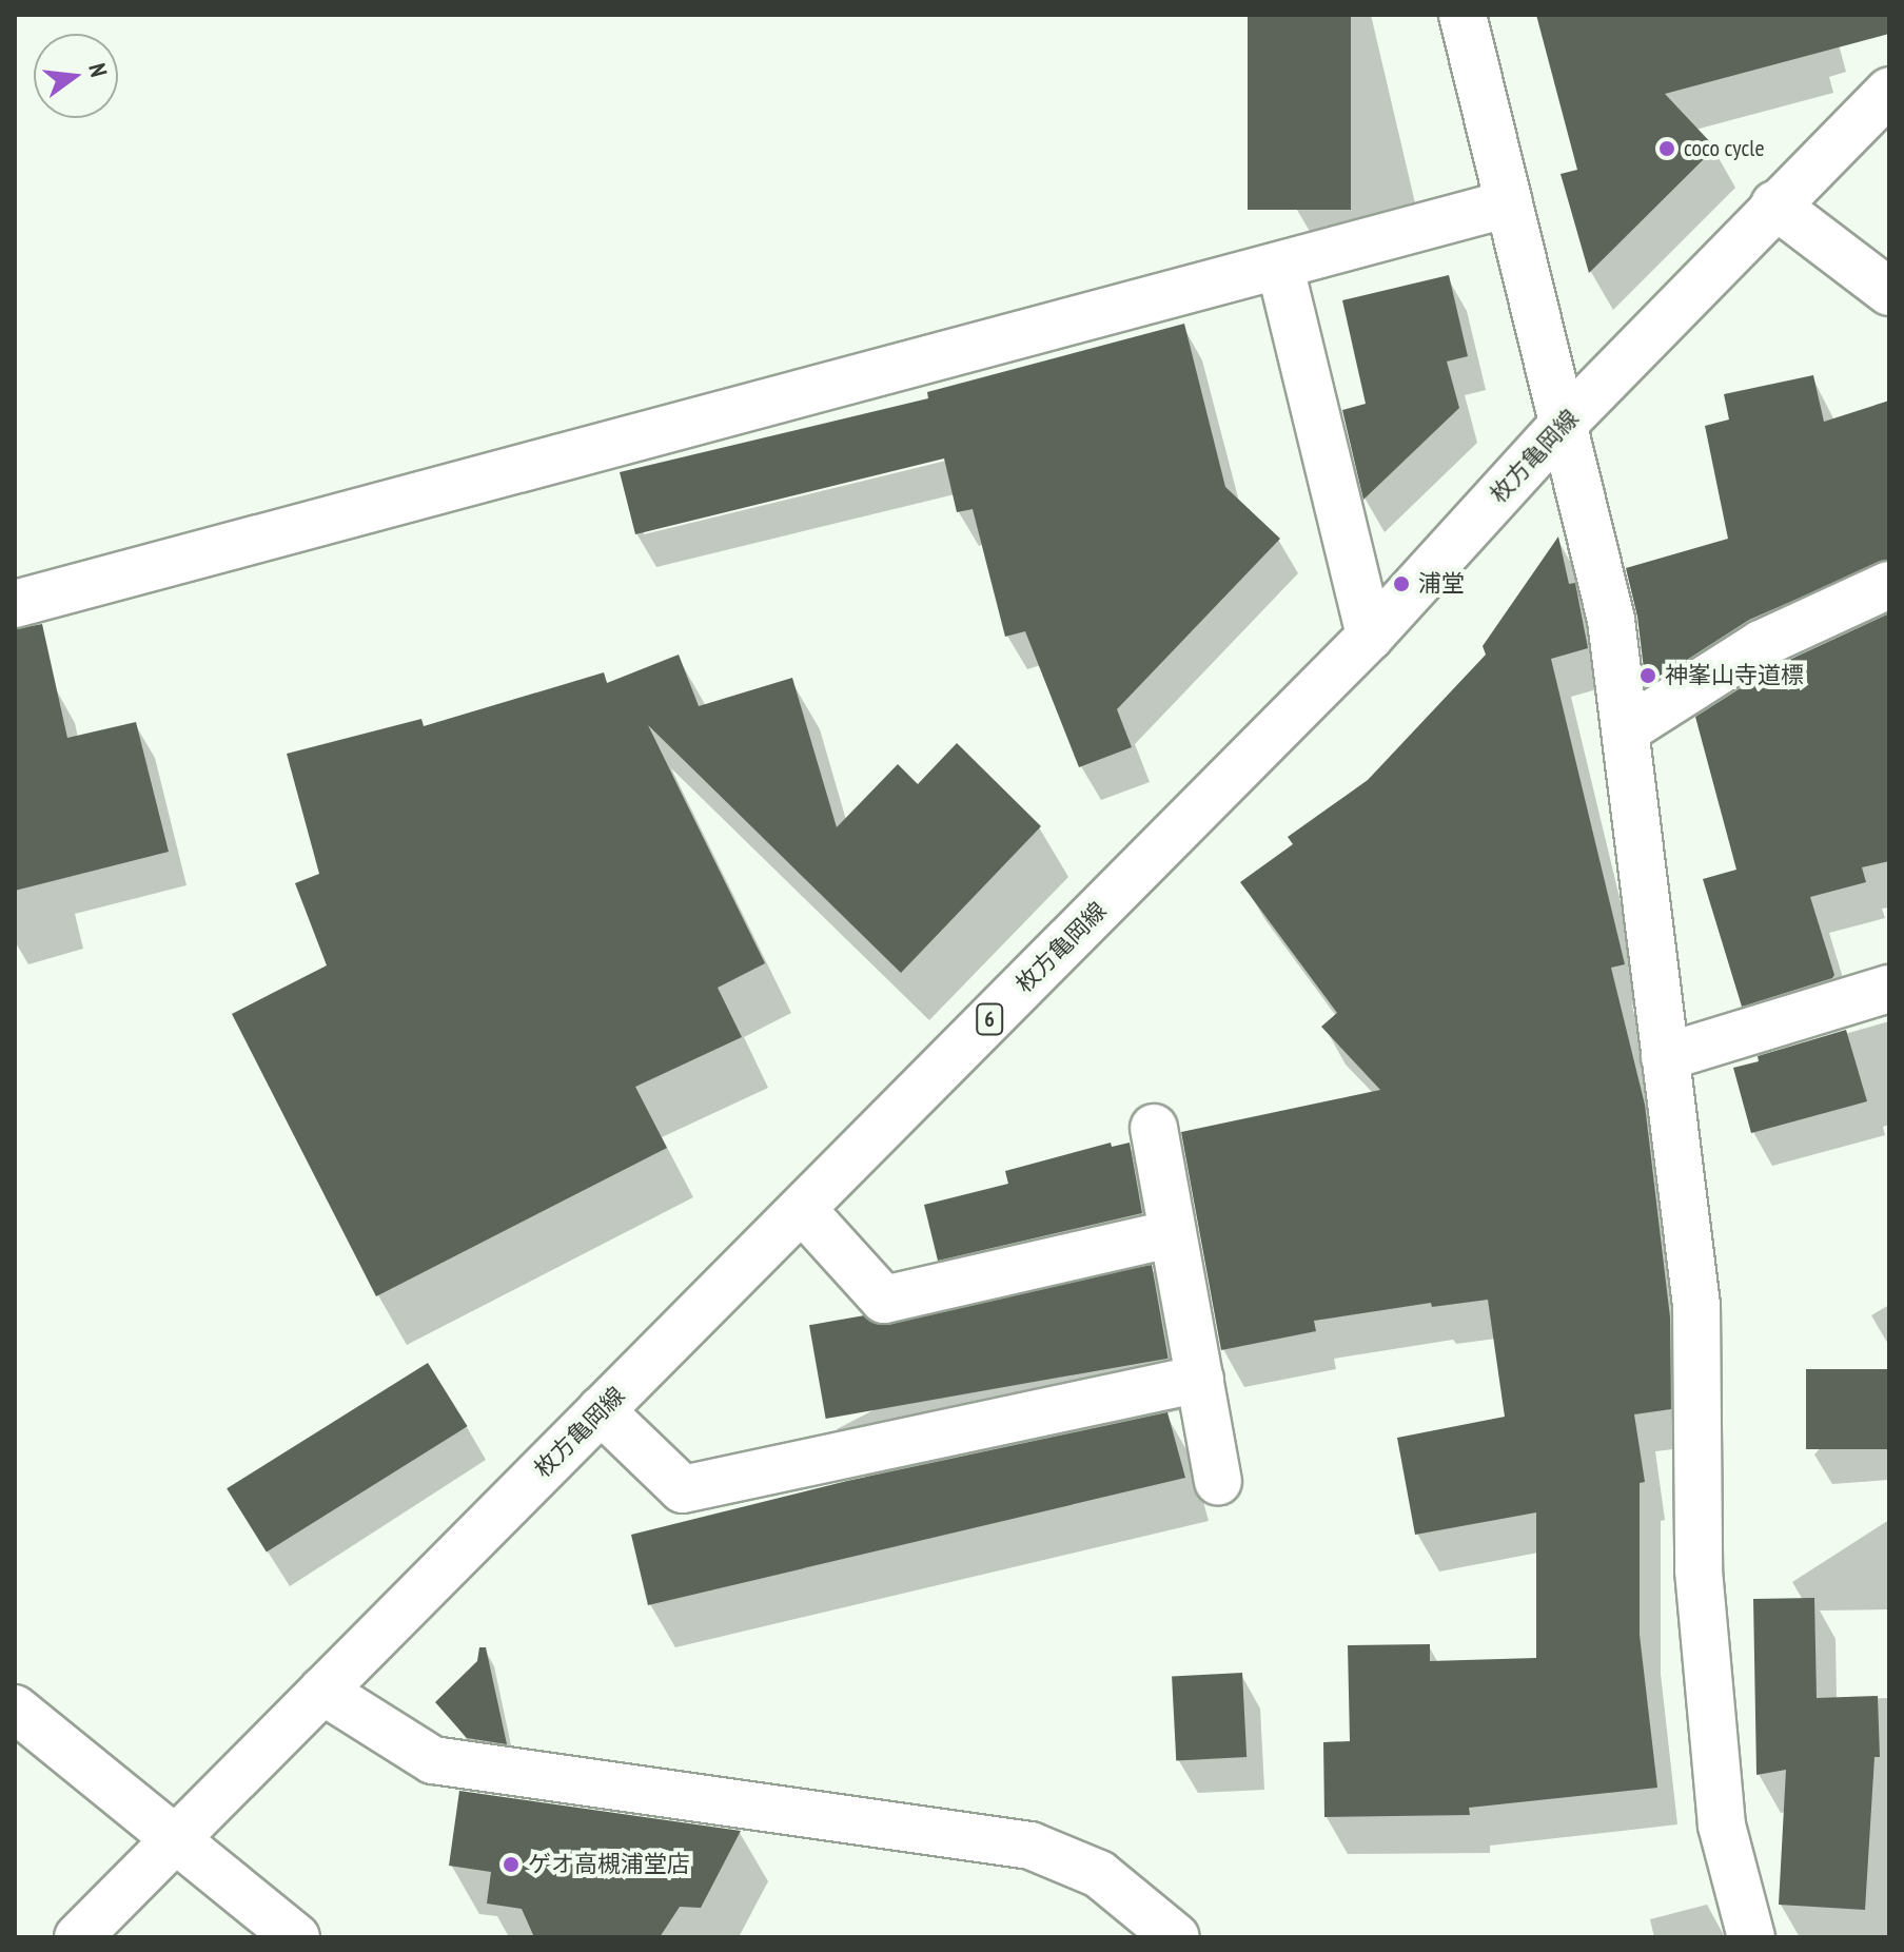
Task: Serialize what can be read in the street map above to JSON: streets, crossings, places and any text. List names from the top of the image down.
{
  "streets": {
    "street": ["枚方亀岡線", "6"]
  },
  "places": [
    "coco cycle",
    "浦堂",
    "神峯山寺道標",
    "ゲオ高槻浦堂店"
  ],
  "north": "right"
}
